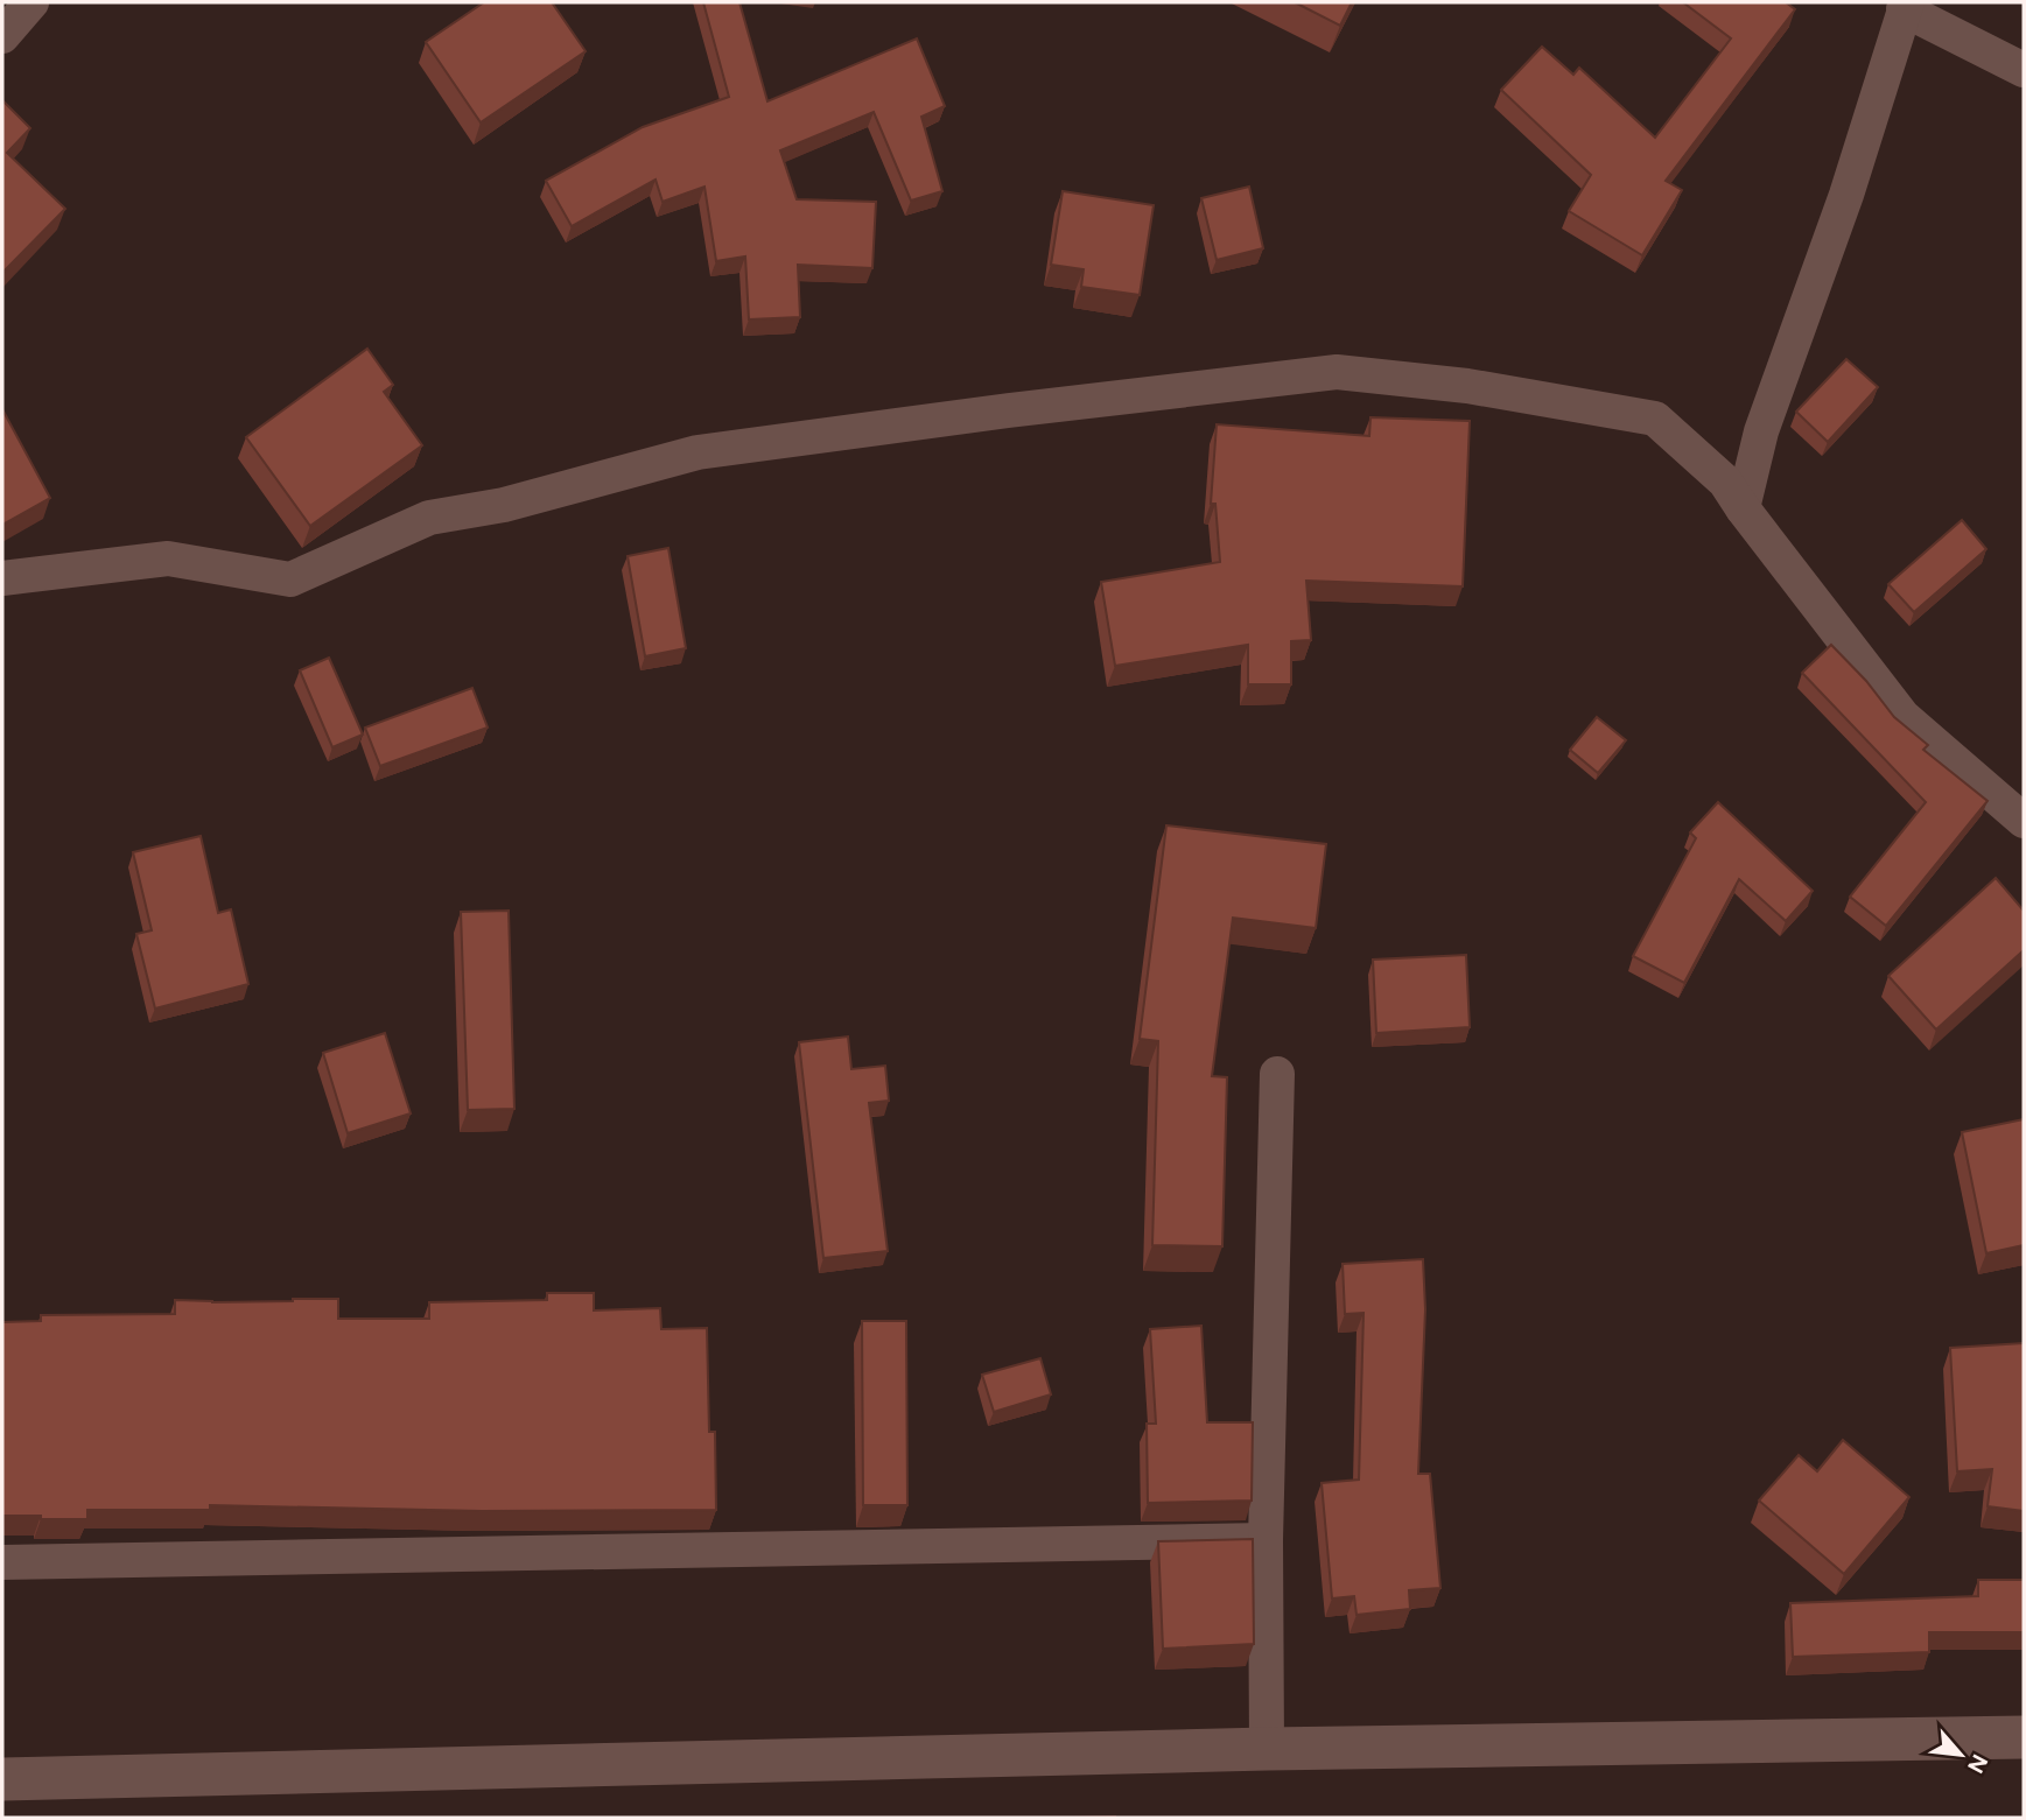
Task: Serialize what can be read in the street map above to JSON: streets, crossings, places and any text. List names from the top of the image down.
{
  "north": "bottom right"
}
